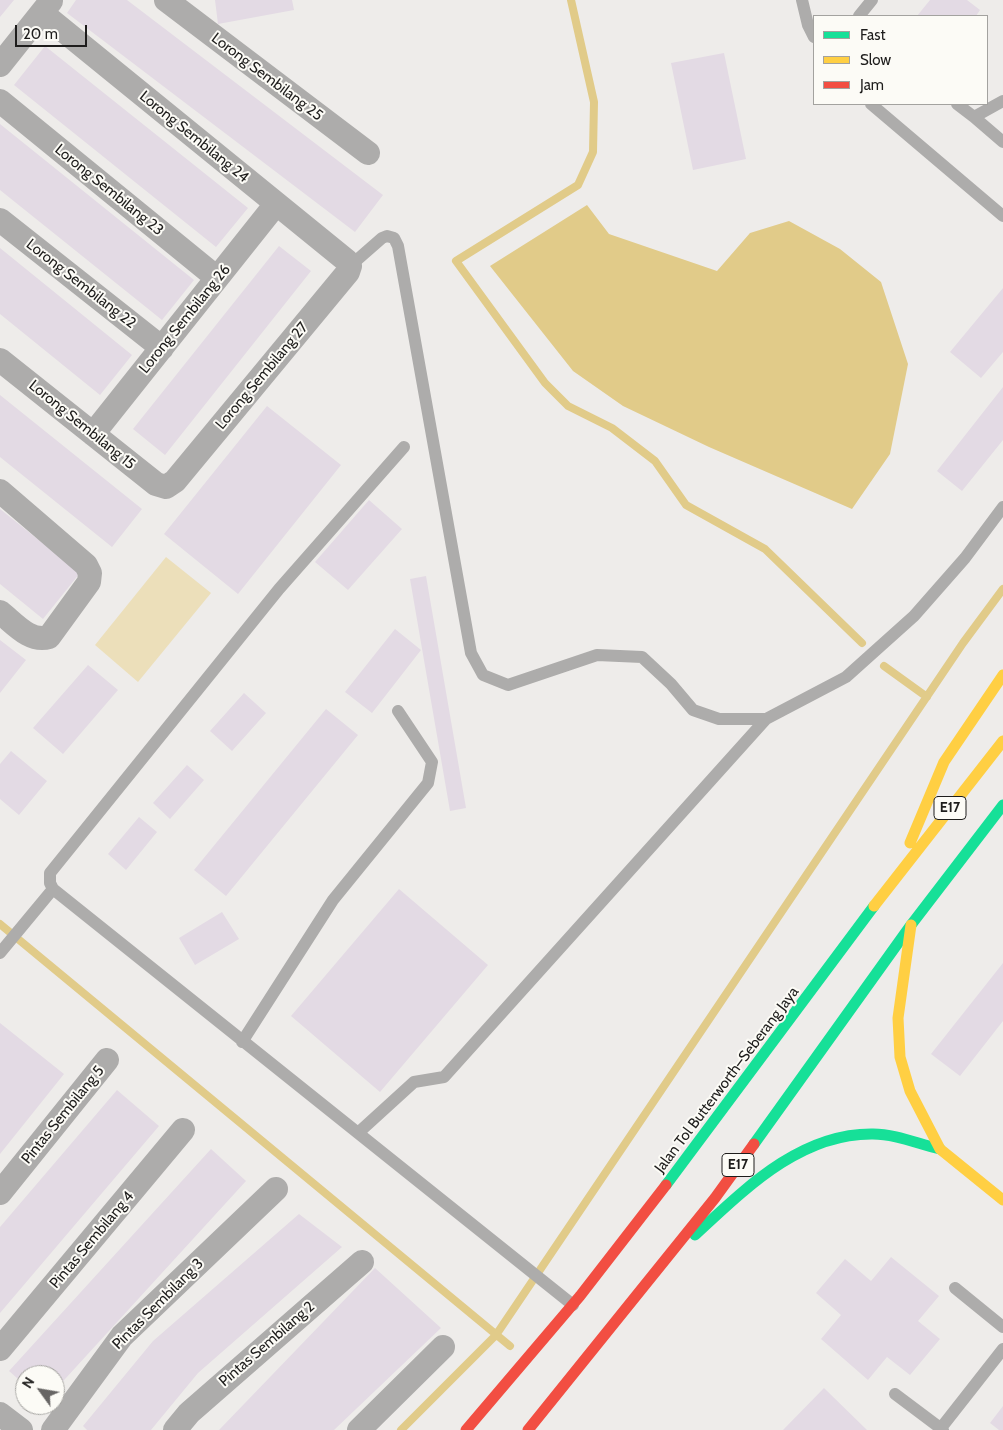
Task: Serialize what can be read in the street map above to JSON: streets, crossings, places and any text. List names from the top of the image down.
{
  "streets": {
    "main road": ["E17", "Jalan Tol Butterworth–Seberang Jaya"],
    "street": [
      "Lorong Sembilang 25",
      "Lorong Sembilang 24",
      "Lorong Sembilang 23",
      "Lorong Sembilang 22",
      "Lorong Sembilang 26",
      "Lorong Sembilang 27",
      "Lorong Sembilang 15",
      "Pintas Sembilang 5",
      "Pintas Sembilang 4",
      "Pintas Sembilang 3",
      "Pintas Sembilang 2"
    ]
  },
  "crossings": [
    ["Lorong Sembilang 24", "Lorong Sembilang 26"],
    ["Lorong Sembilang 24", "Lorong Sembilang 27"],
    ["Lorong Sembilang 23", "Lorong Sembilang 26"],
    ["Lorong Sembilang 22", "Lorong Sembilang 26"],
    ["Lorong Sembilang 26", "Lorong Sembilang 15"],
    ["Lorong Sembilang 27", "Lorong Sembilang 15"]
  ],
  "legend": ["Fast", "Slow", "Jam"],
  "scale_bar": "20 m",
  "north": "top left"
}
